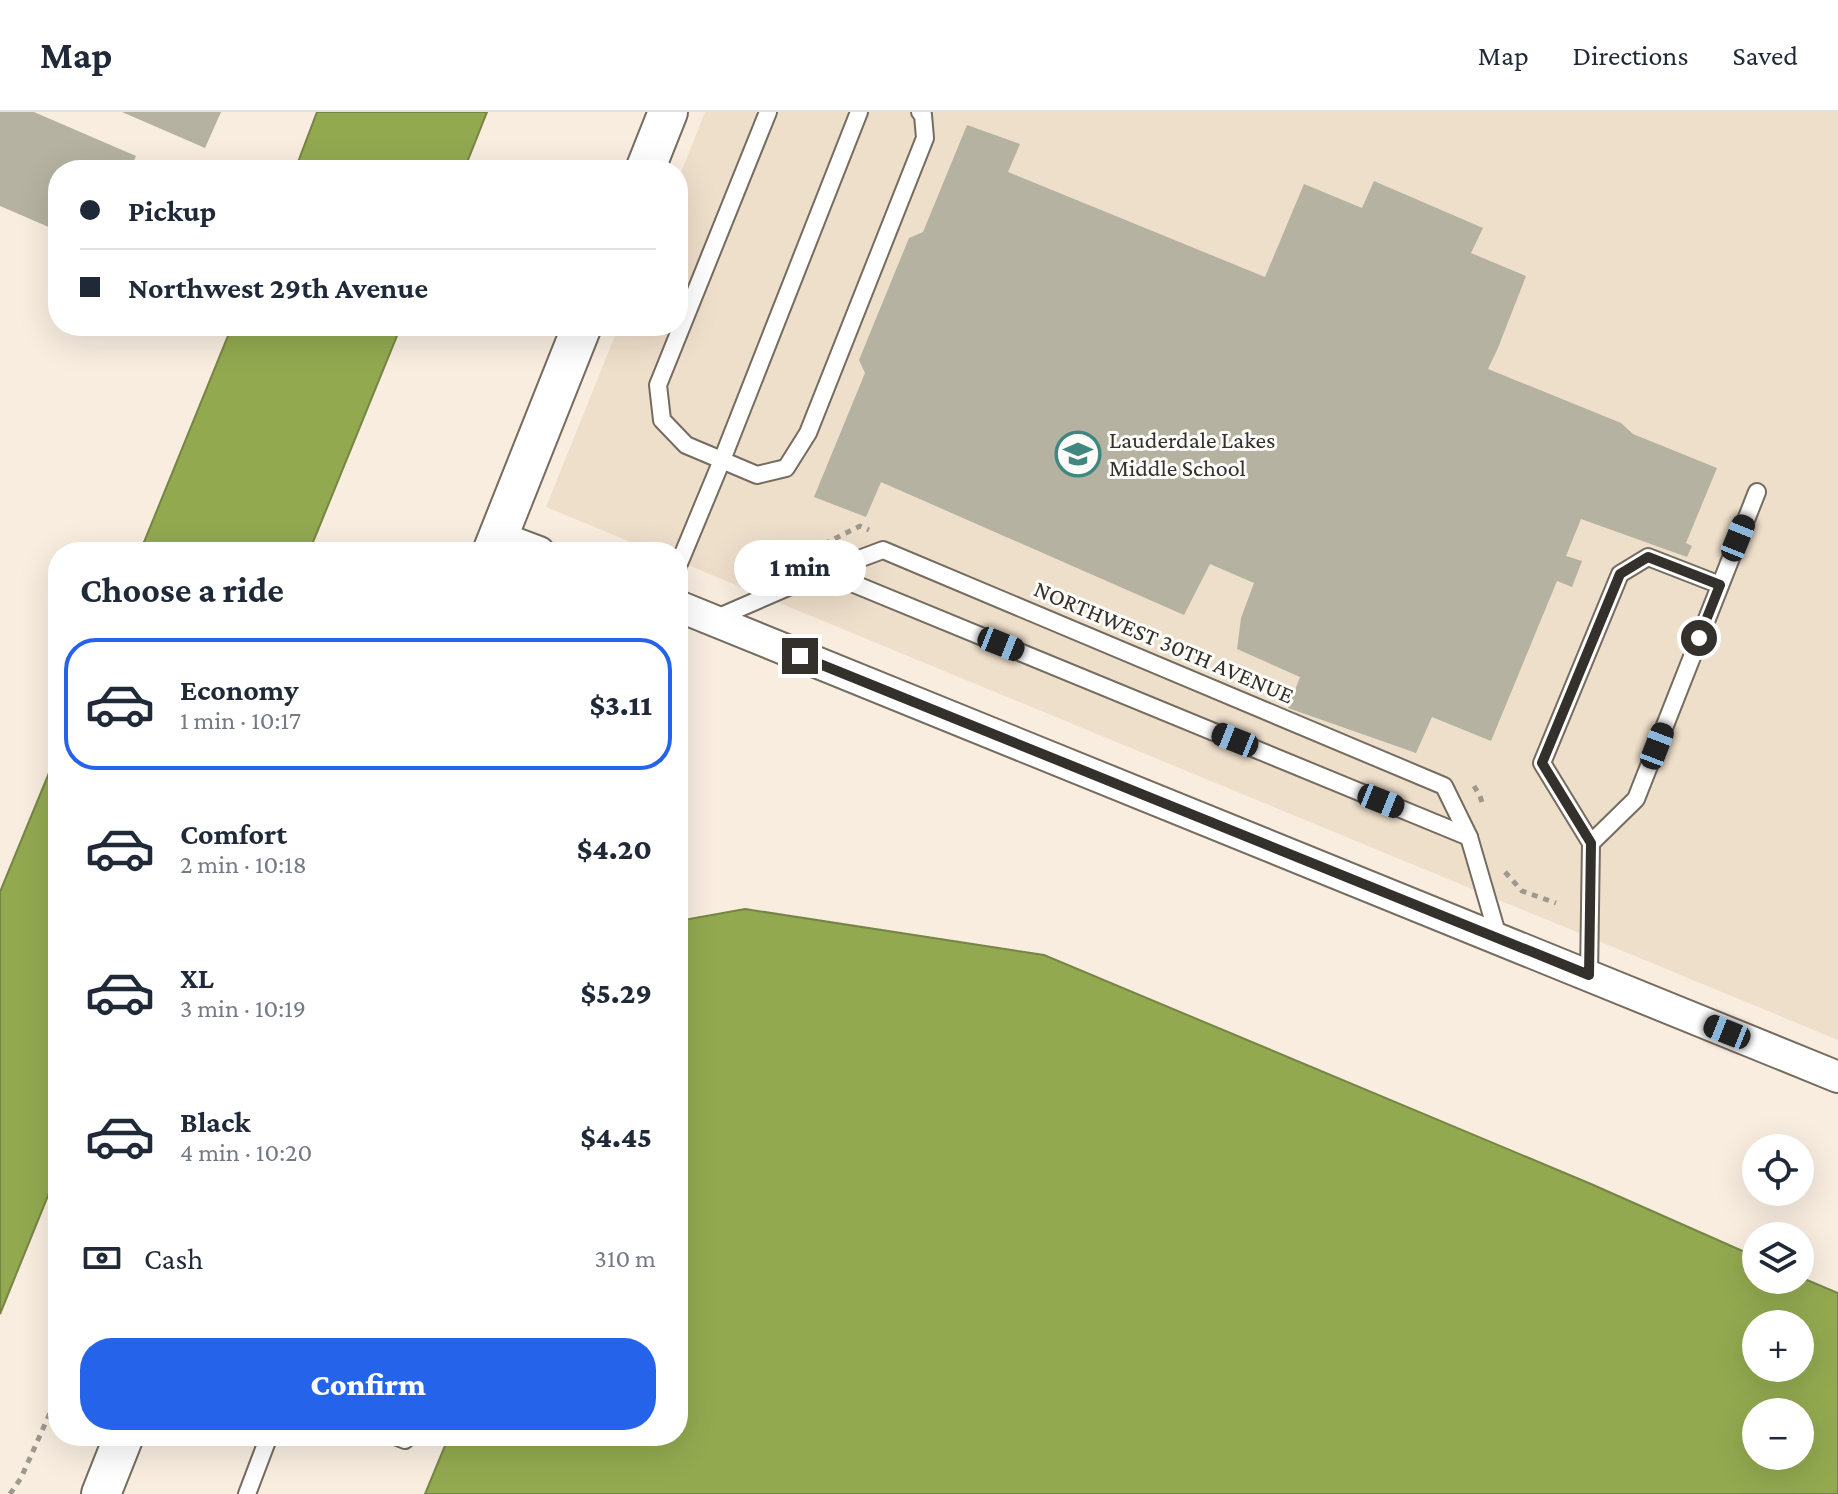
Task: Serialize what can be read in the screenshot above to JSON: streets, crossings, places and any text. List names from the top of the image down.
{
  "streets": {
    "lane": ["NORTHWEST 30TH AVENUE"]
  },
  "places": {
    "school or university": ["Lauderdale Lakes Middle School"]
  },
  "page": {
    "header": "Map",
    "nav": ["Map", "Directions", "Saved"],
    "banner": ["Pickup", "Northwest 29th Avenue"],
    "bubble": "1 min",
    "heading": "Choose a ride",
    "list": [
      {
        "name": "Economy",
        "note": "1 min · 10:17",
        "value": "$3.11"
      },
      {
        "name": "Comfort",
        "note": "2 min · 10:18",
        "value": "$4.20"
      },
      {
        "name": "XL",
        "note": "3 min · 10:19",
        "value": "$5.29"
      },
      {
        "name": "Black",
        "note": "4 min · 10:20",
        "value": "$4.45"
      }
    ],
    "map_buttons": ["+", "−"],
    "pay": ["Cash", "310 m"],
    "buttons": "Confirm"
  }
}
